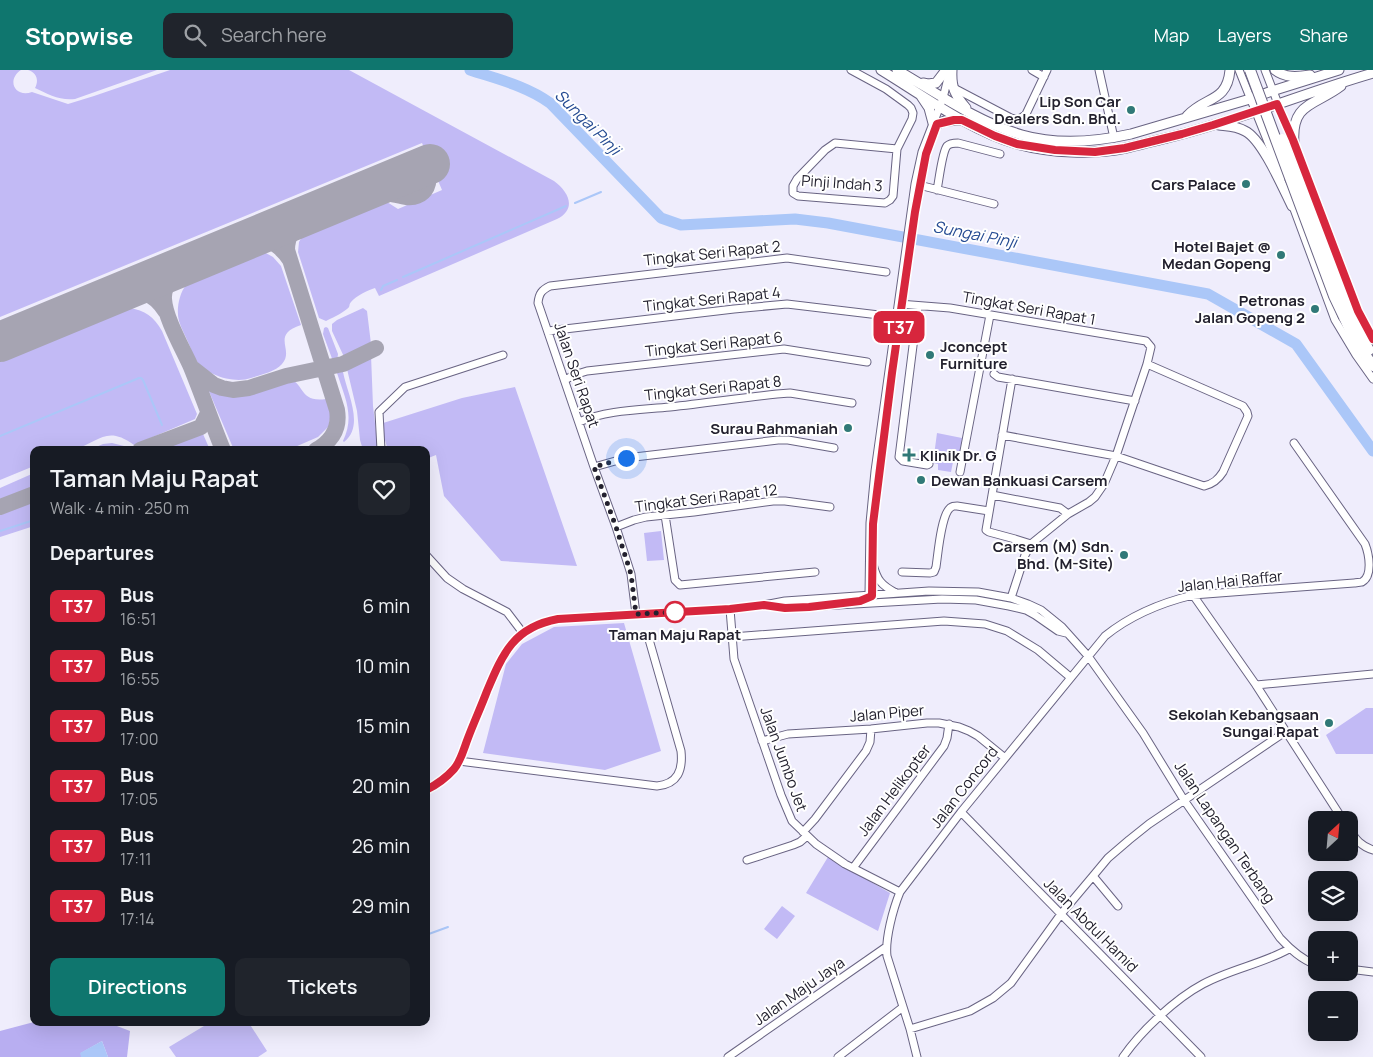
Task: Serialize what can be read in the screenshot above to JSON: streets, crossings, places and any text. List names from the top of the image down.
{
  "streets": {
    "street": [
      "Pinji Indah 3",
      "Tingkat Seri Rapat 2",
      "Tingkat Seri Rapat 4",
      "Tingkat Seri Rapat 1",
      "Tingkat Seri Rapat 6",
      "Jalan Seri Rapat",
      "Tingkat Seri Rapat 8",
      "Tingkat Seri Rapat 12",
      "Jalan Hai Raffar",
      "Jalan Piper",
      "Jalan Jumbo Jet",
      "Jalan Concord",
      "Jalan Helikopter",
      "Jalan Lapangan Terbang",
      "Jalan Abdul Hamid",
      "Jalan Maju Jaya"
    ]
  },
  "crossings": [
    ["Tingkat Seri Rapat 2", "Jalan Seri Rapat"],
    ["Tingkat Seri Rapat 4", "Jalan Seri Rapat"],
    ["Tingkat Seri Rapat 6", "Jalan Seri Rapat"],
    ["Jalan Seri Rapat", "Tingkat Seri Rapat 8"],
    ["Jalan Seri Rapat", "Tingkat Seri Rapat 12"],
    ["Jalan Seri Rapat", "Jalan Lapangan Terbang"],
    ["Jalan Hai Raffar", "Jalan Concord"],
    ["Jalan Hai Raffar", "Jalan Lapangan Terbang"],
    ["Jalan Piper", "Jalan Jumbo Jet"],
    ["Jalan Piper", "Jalan Concord"],
    ["Jalan Piper", "Jalan Helikopter"],
    ["Jalan Jumbo Jet", "Jalan Concord"],
    ["Jalan Jumbo Jet", "Jalan Helikopter"],
    ["Jalan Jumbo Jet", "Jalan Lapangan Terbang"],
    ["Jalan Concord", "Jalan Lapangan Terbang"],
    ["Jalan Concord", "Jalan Abdul Hamid"],
    ["Jalan Concord", "Jalan Maju Jaya"]
  ],
  "water": ["Sungai Pinji"],
  "places": {
    "other": [
      "Lip Son Car Dealers Sdn. Bhd.",
      "Cars Palace",
      "Hotel Bajet @ Medan Gopeng",
      "Petronas Jalan Gopeng 2",
      "Jconcept Furniture",
      "Surau Rahmaniah",
      "Dewan Bankuasi Carsem",
      "Carsem (M) Sdn. Bhd. (M-Site)",
      "Taman Maju Rapat",
      "Sekolah Kebangsaan Sungai Rapat"
    ],
    "health": ["Klinik Dr. G"]
  },
  "lines": ["bus line T37"],
  "north": "top right",
  "page": {
    "header": "Stopwise",
    "search": "Search here",
    "nav": ["Map", "Layers", "Share"],
    "on_map": "T37",
    "heading": [
      ["Taman Maju Rapat", "Walk · 4 min · 250 m"],
      "Departures"
    ],
    "list": [
      {
        "mark": "T37",
        "name": "Bus",
        "note": "16:51",
        "value": "6 min"
      },
      {
        "mark": "T37",
        "name": "Bus",
        "note": "16:55",
        "value": "10 min"
      },
      {
        "mark": "T37",
        "name": "Bus",
        "note": "17:00",
        "value": "15 min"
      },
      {
        "mark": "T37",
        "name": "Bus",
        "note": "17:05",
        "value": "20 min"
      },
      {
        "mark": "T37",
        "name": "Bus",
        "note": "17:11",
        "value": "26 min"
      },
      {
        "mark": "T37",
        "name": "Bus",
        "note": "17:14",
        "value": "29 min"
      }
    ],
    "map_buttons": ["+", "−"],
    "buttons": ["Directions", "Tickets"]
  }
}
